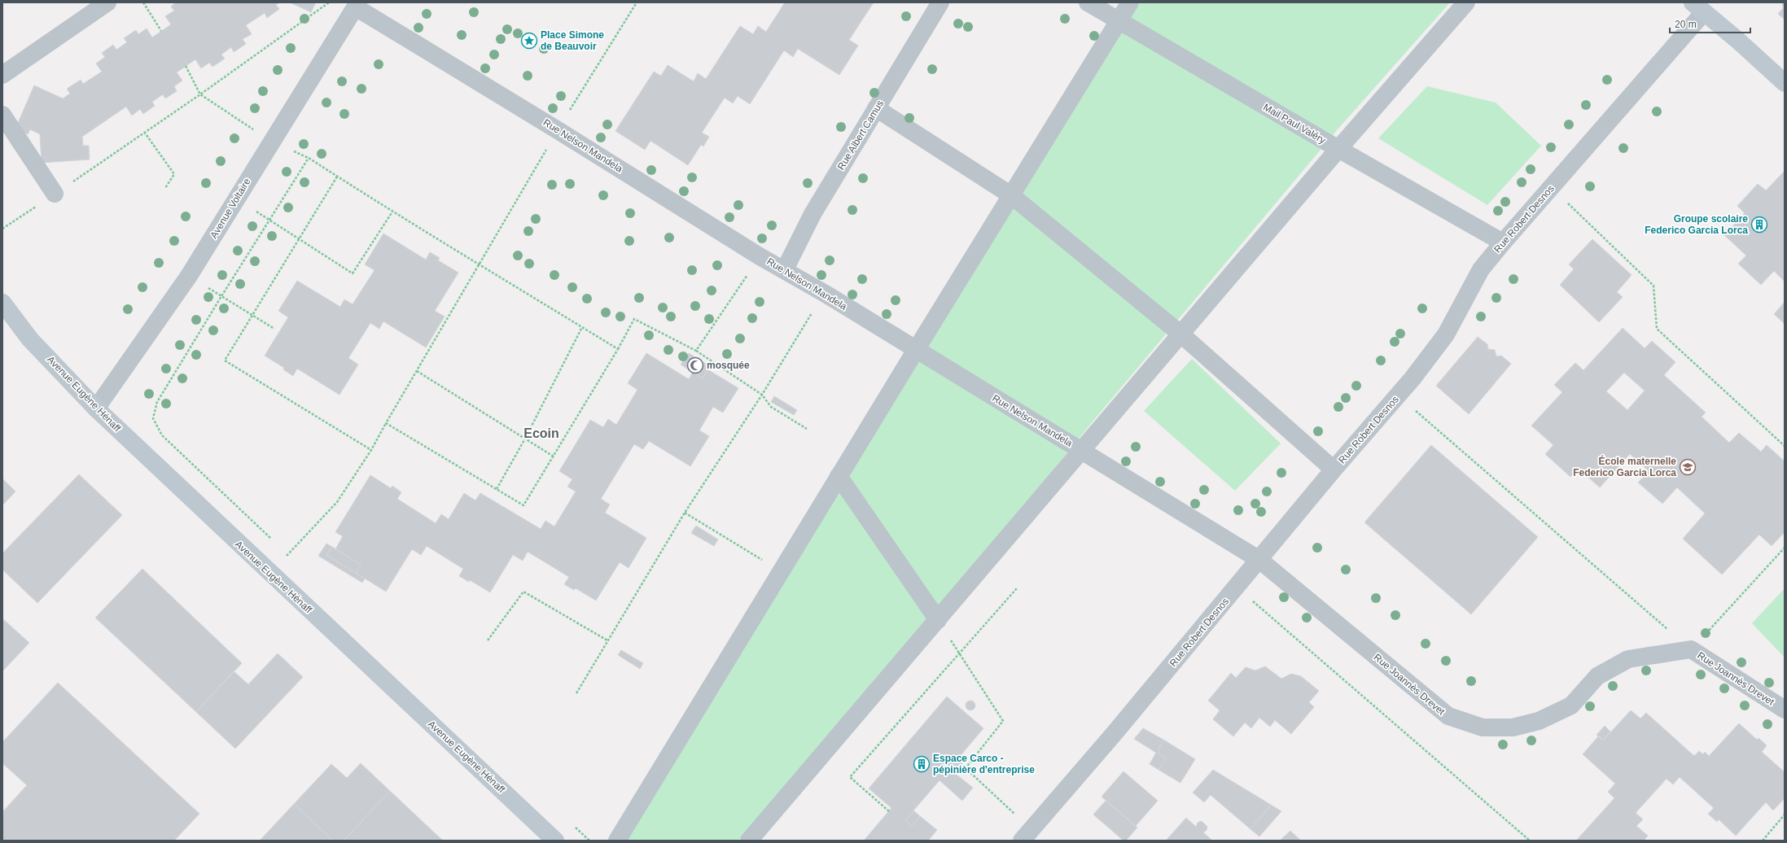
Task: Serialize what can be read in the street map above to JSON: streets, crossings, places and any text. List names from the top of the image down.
{
  "streets": {
    "main road": ["Avenue Eugène Hénaff"],
    "street": [
      "Mail Paul Valéry",
      "Rue Albert Camus",
      "Rue Nelson Mandela",
      "Avenue Voltaire",
      "Rue Robert Desnos",
      "Rue Joannès Drevet"
    ]
  },
  "crossings": [
    ["Mail Paul Valéry", "Rue Robert Desnos"],
    ["Rue Albert Camus", "Rue Nelson Mandela"],
    ["Rue Nelson Mandela", "Avenue Voltaire"],
    ["Rue Nelson Mandela", "Rue Robert Desnos"],
    ["Rue Nelson Mandela", "Rue Joannès Drevet"],
    ["Avenue Voltaire", "Avenue Eugène Hénaff"],
    ["Rue Robert Desnos", "Rue Joannès Drevet"]
  ],
  "districts": ["Ecoin"],
  "places": {
    "place": ["Place Simone de Beauvoir"],
    "building": ["Groupe scolaire Federico Garcia Lorca", "Espace Carco - pépinière d'entreprise"],
    "mosque": ["mosquée"],
    "school or university": ["École maternelle Federico Garcia Lorca"]
  },
  "scale_bar": "20 m"
}
